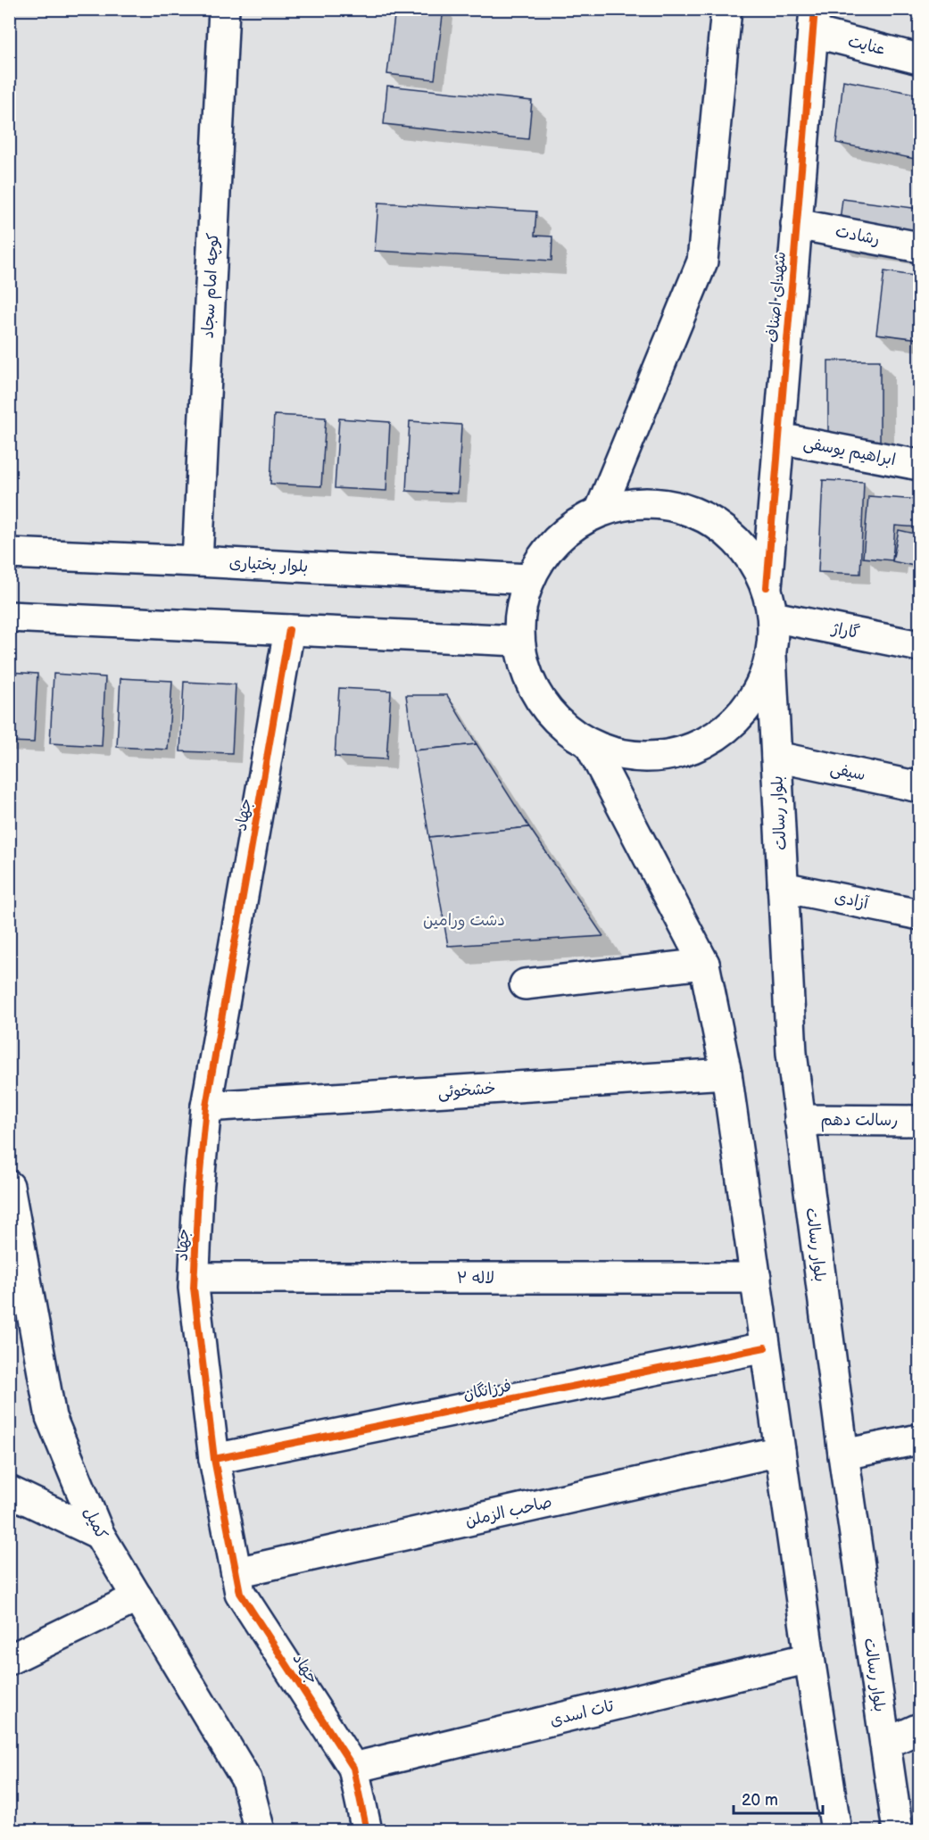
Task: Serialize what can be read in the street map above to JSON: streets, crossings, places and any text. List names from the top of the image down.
{
  "streets": {
    "street": [
      "عنایت",
      "رشادت",
      "کوچه امام سجاد",
      "شهدای اصناف",
      "ابراهیم یوسفی",
      "بلوار بختیاری",
      "گاراژ",
      "سیفی",
      "بلوار رسالت",
      "جهاد",
      "آزادی",
      "خشخوئی",
      "رسالت دهم",
      "لاله ۲",
      "فرزانگان",
      "صاحب الزملن",
      "کمیل",
      "تات اسدی"
    ]
  },
  "crossings": [
    ["عنایت", "شهدای اصناف"],
    ["رشادت", "شهدای اصناف"],
    ["کوچه امام سجاد", "بلوار بختیاری"],
    ["شهدای اصناف", "ابراهیم یوسفی"],
    ["سیفی", "بلوار رسالت"],
    ["بلوار رسالت", "آزادی"],
    ["بلوار رسالت", "رسالت دهم"],
    ["جهاد", "خشخوئی"],
    ["جهاد", "لاله ۲"],
    ["جهاد", "فرزانگان"],
    ["جهاد", "صاحب الزملن"],
    ["جهاد", "تات اسدی"]
  ],
  "parks": ["دشت ورامین"],
  "scale_bar": "20 m"
}
